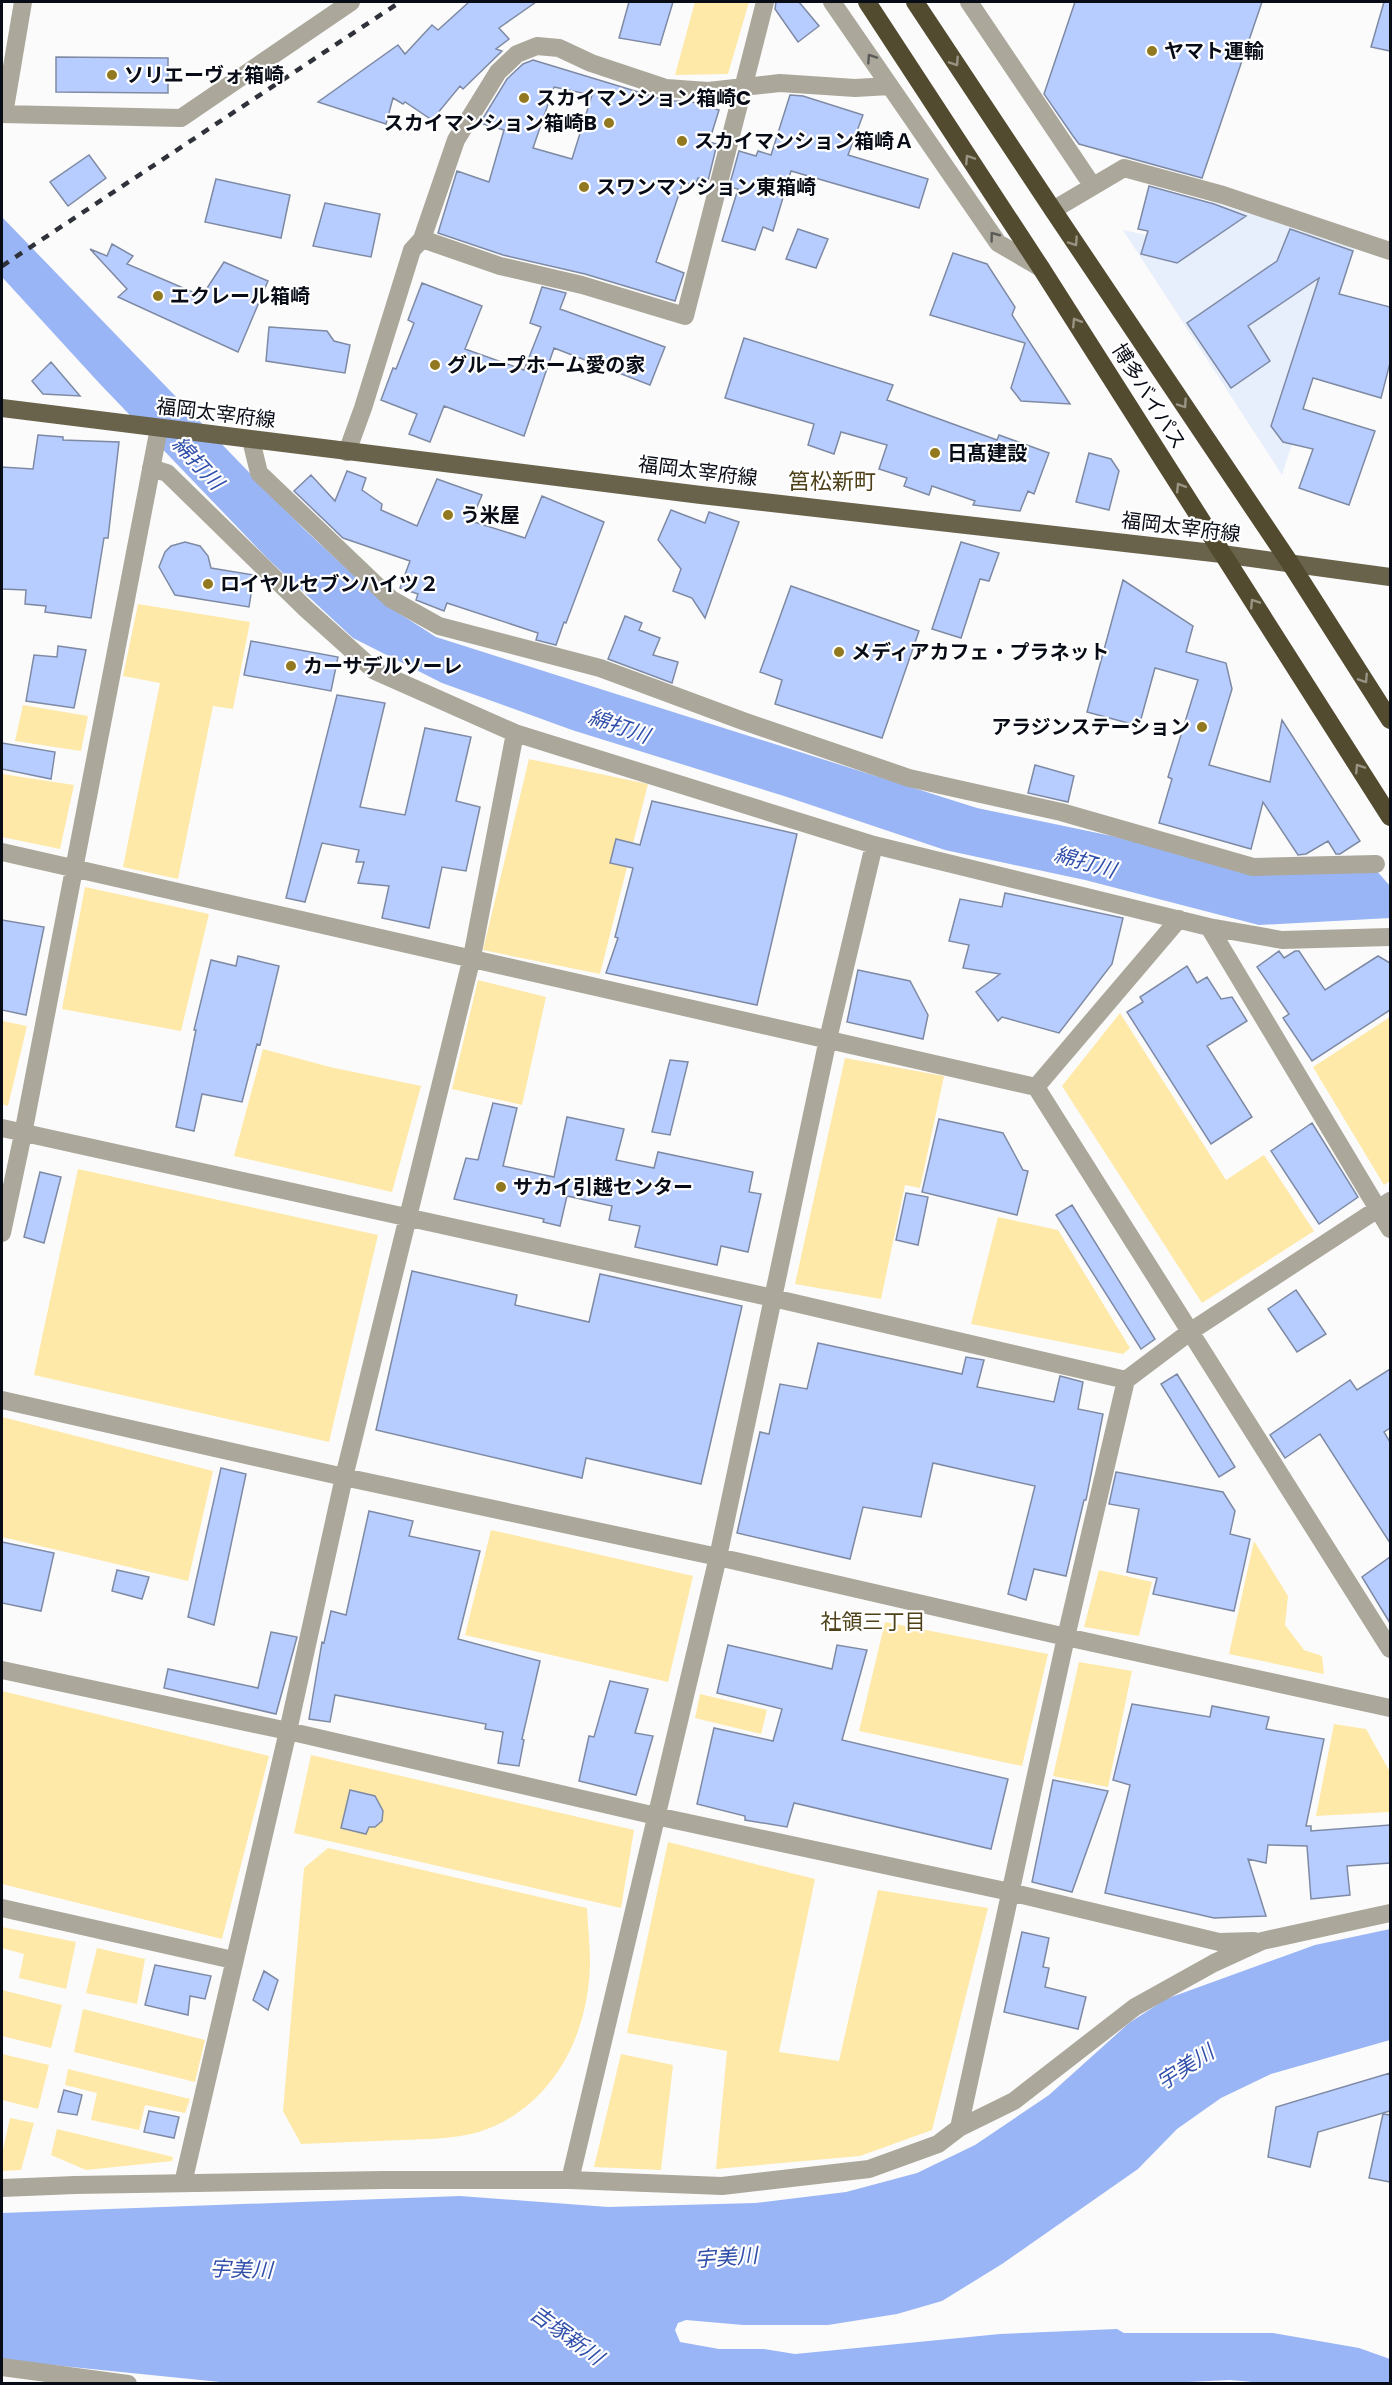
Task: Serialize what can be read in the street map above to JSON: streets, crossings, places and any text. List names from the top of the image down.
{
  "streets": {
    "highway": ["博多バイパス"],
    "main road": ["福岡太宰府線"]
  },
  "crossings": [
    ["博多バイパス", "福岡太宰府線"]
  ],
  "districts": ["筥松新町", "社領三丁目"],
  "water": ["綿打川", "宇美川", "吉塚新川"],
  "places": [
    "ヤマト運輸",
    "ソリエーヴォ箱崎",
    "スカイマンション箱崎C",
    "スカイマンション箱崎B",
    "スカイマンション箱崎Ａ",
    "スワンマンション東箱崎",
    "エクレール箱崎",
    "グループホーム愛の家",
    "日髙建設",
    "う米屋",
    "ロイヤルセブンハイツ２",
    "メディアカフェ・プラネット",
    "カーサデルソーレ",
    "アラジンステーション",
    "サカイ引越センター"
  ]
}
